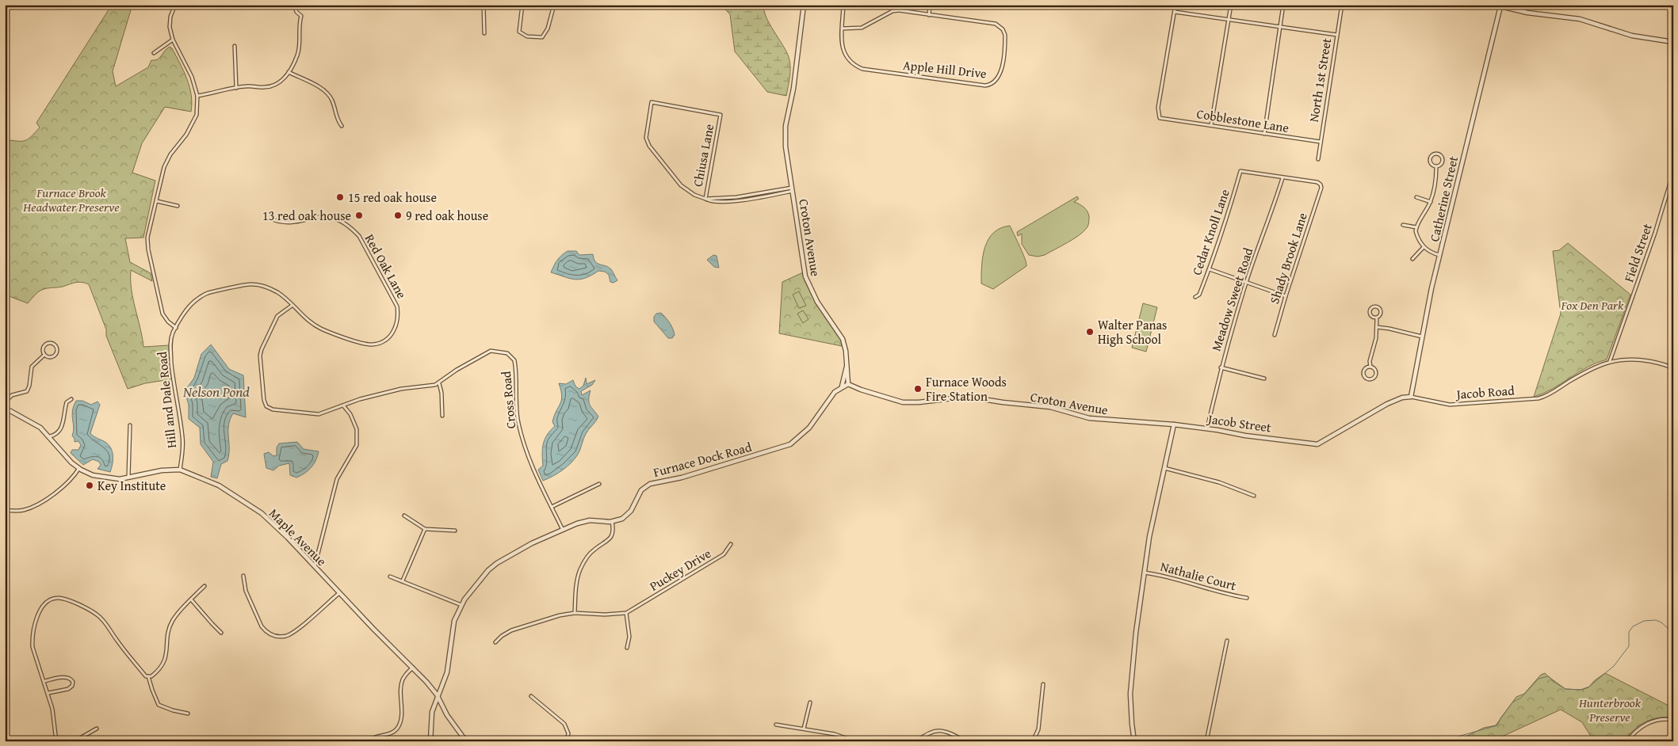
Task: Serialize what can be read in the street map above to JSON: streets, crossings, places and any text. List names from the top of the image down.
{
  "streets": {
    "street": [
      "Apple Hill Drive",
      "North 1st Street",
      "Cobblestone Lane",
      "Chiusa Lane",
      "Catherine Street",
      "Cedar Knoll Lane",
      "Croton Avenue",
      "Field Street",
      "Shady Brook Lane",
      "Red Oak Lane",
      "Meadow Sweet Road",
      "Jacob Road",
      "Hill and Dale Road",
      "Cross Road",
      "Jacob Street",
      "Furnace Dock Road",
      "Maple Avenue",
      "Puckey Drive",
      "Nathalie Court"
    ]
  },
  "crossings": [
    ["North 1st Street", "Cobblestone Lane"],
    ["Catherine Street", "Jacob Road"],
    ["Cedar Knoll Lane", "Shady Brook Lane"],
    ["Cedar Knoll Lane", "Meadow Sweet Road"],
    ["Croton Avenue", "Jacob Street"],
    ["Croton Avenue", "Furnace Dock Road"],
    ["Field Street", "Jacob Road"],
    ["Shady Brook Lane", "Meadow Sweet Road"],
    ["Red Oak Lane", "Hill and Dale Road"],
    ["Red Oak Lane", "Cross Road"],
    ["Meadow Sweet Road", "Jacob Street"],
    ["Jacob Road", "Jacob Street"],
    ["Hill and Dale Road", "Maple Avenue"],
    ["Cross Road", "Furnace Dock Road"],
    ["Furnace Dock Road", "Maple Avenue"]
  ],
  "water": ["Nelson Pond"],
  "parks": ["Furnace Brook Headwater Preserve", "Fox Den Park", "Hunterbrook Preserve"],
  "places": [
    "15 red oak house",
    "13 red oak house",
    "9 red oak house",
    "Walter Panas High School",
    "Furnace Woods Fire Station",
    "Key Institute"
  ]
}
